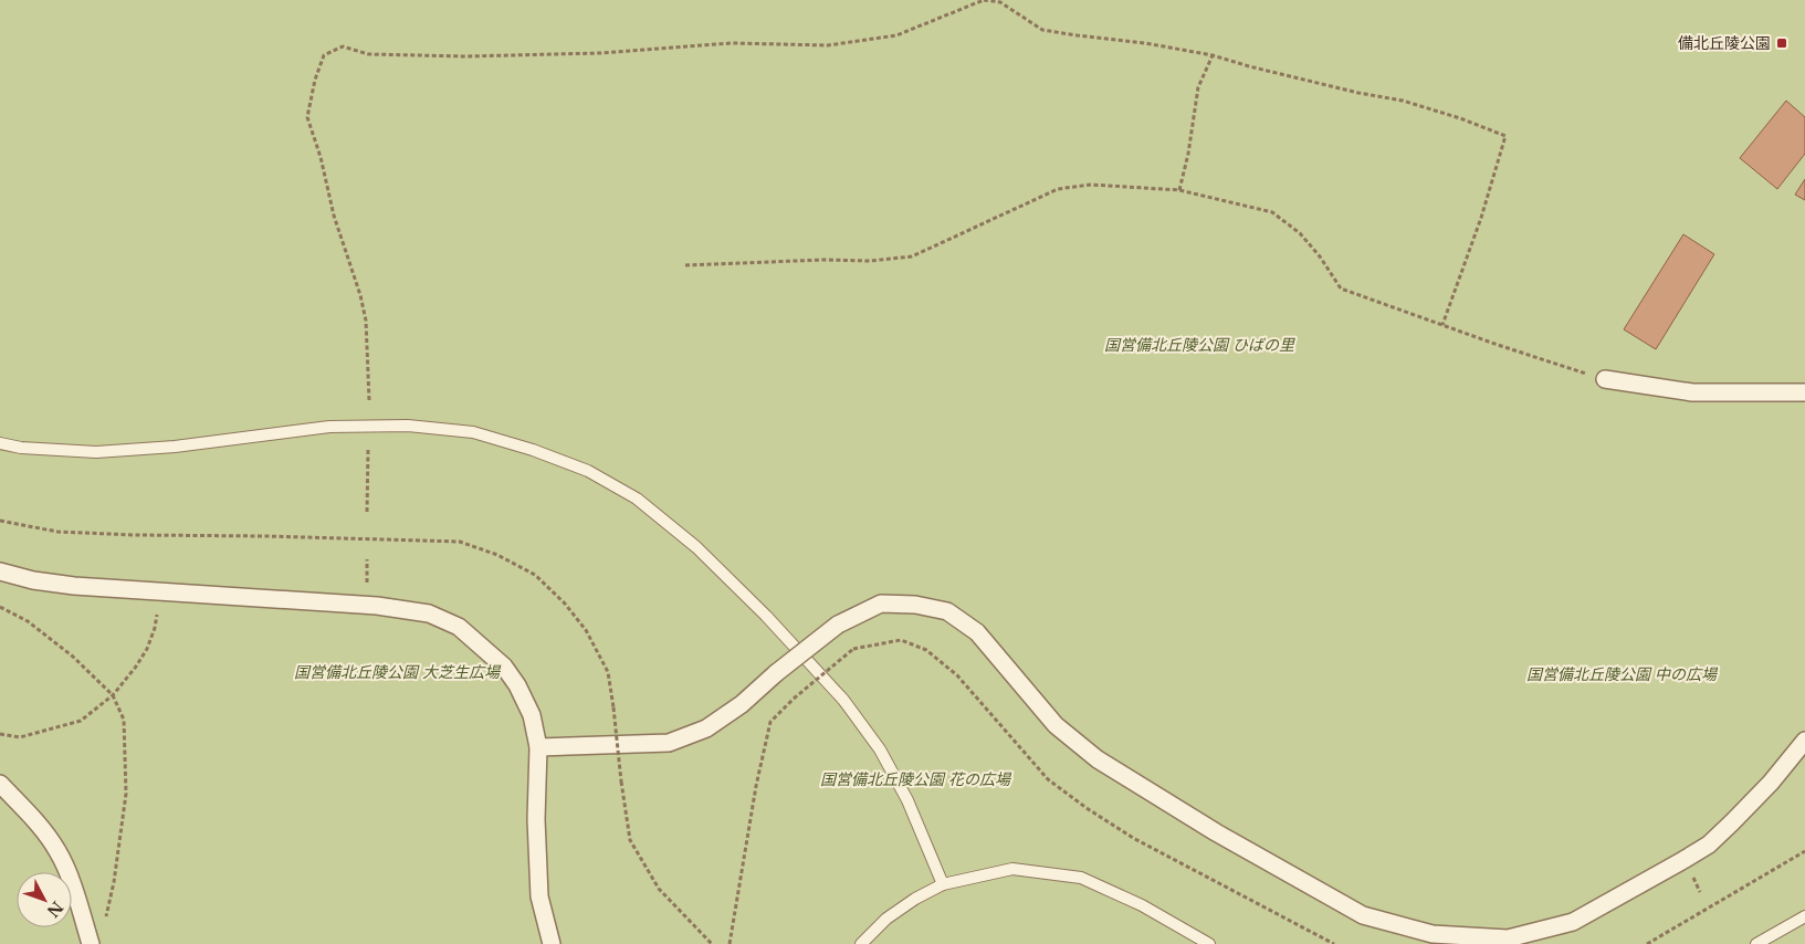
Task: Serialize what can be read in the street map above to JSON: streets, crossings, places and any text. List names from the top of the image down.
{
  "parks": [
    "国営備北丘陵公園 ひばの里",
    "国営備北丘陵公園 大芝生広場",
    "国営備北丘陵公園 中の広場",
    "国営備北丘陵公園 花の広場"
  ],
  "places": {
    "transit": ["備北丘陵公園"]
  },
  "north": "bottom right"
}
